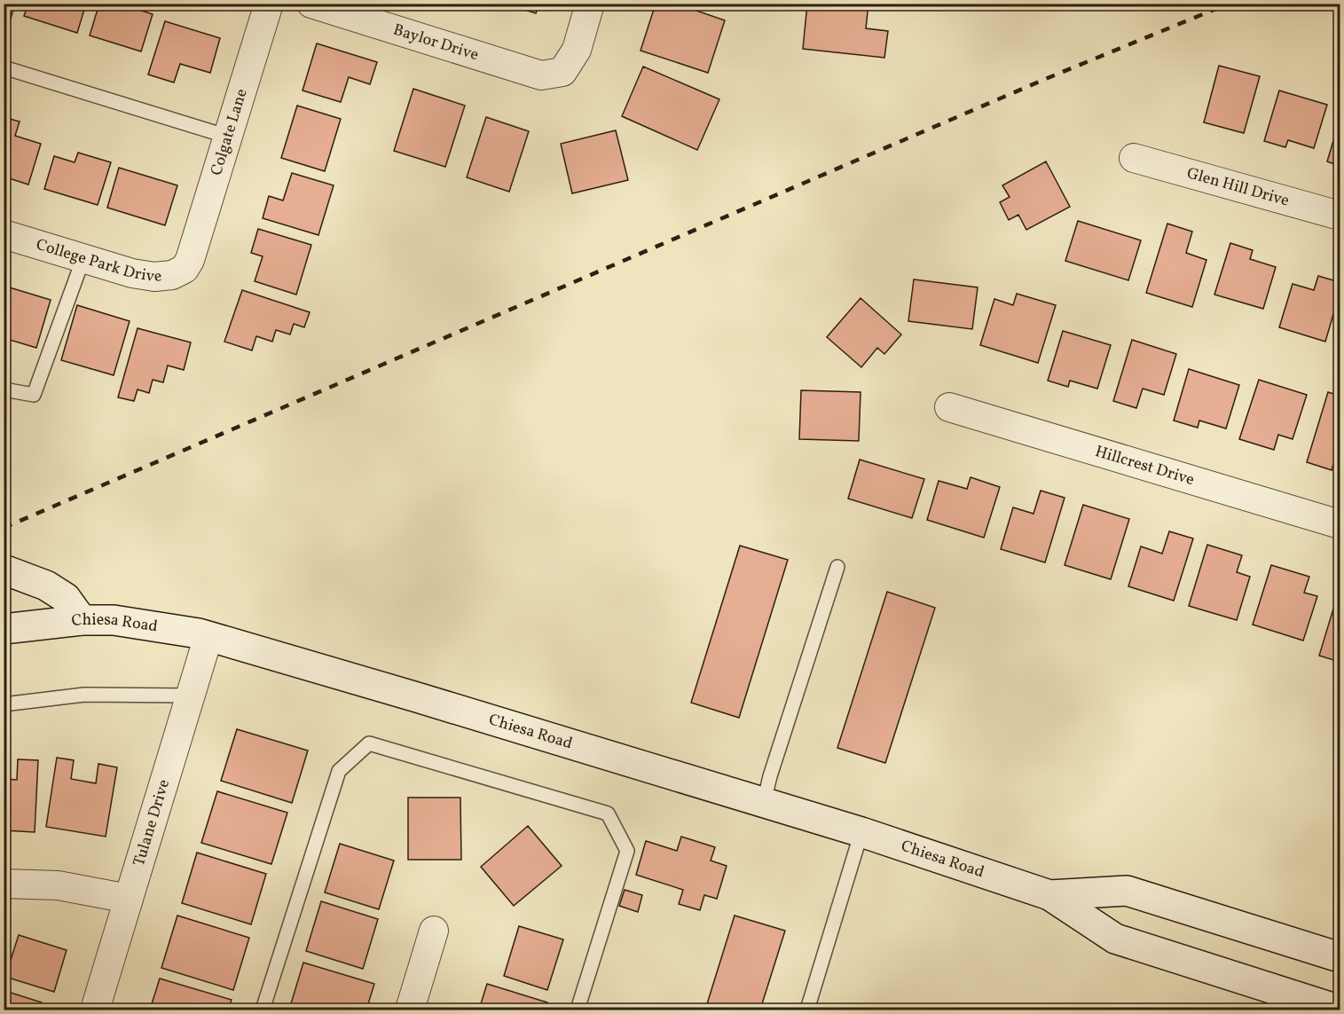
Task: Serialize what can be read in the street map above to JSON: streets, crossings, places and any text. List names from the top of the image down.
{
  "streets": {
    "main road": ["Chiesa Road"],
    "street": [
      "Baylor Drive",
      "Colgate Lane",
      "Glen Hill Drive",
      "College Park Drive",
      "Hillcrest Drive",
      "Tulane Drive"
    ]
  },
  "crossings": [
    ["Colgate Lane", "College Park Drive"],
    ["Chiesa Road", "Tulane Drive"]
  ]
}
